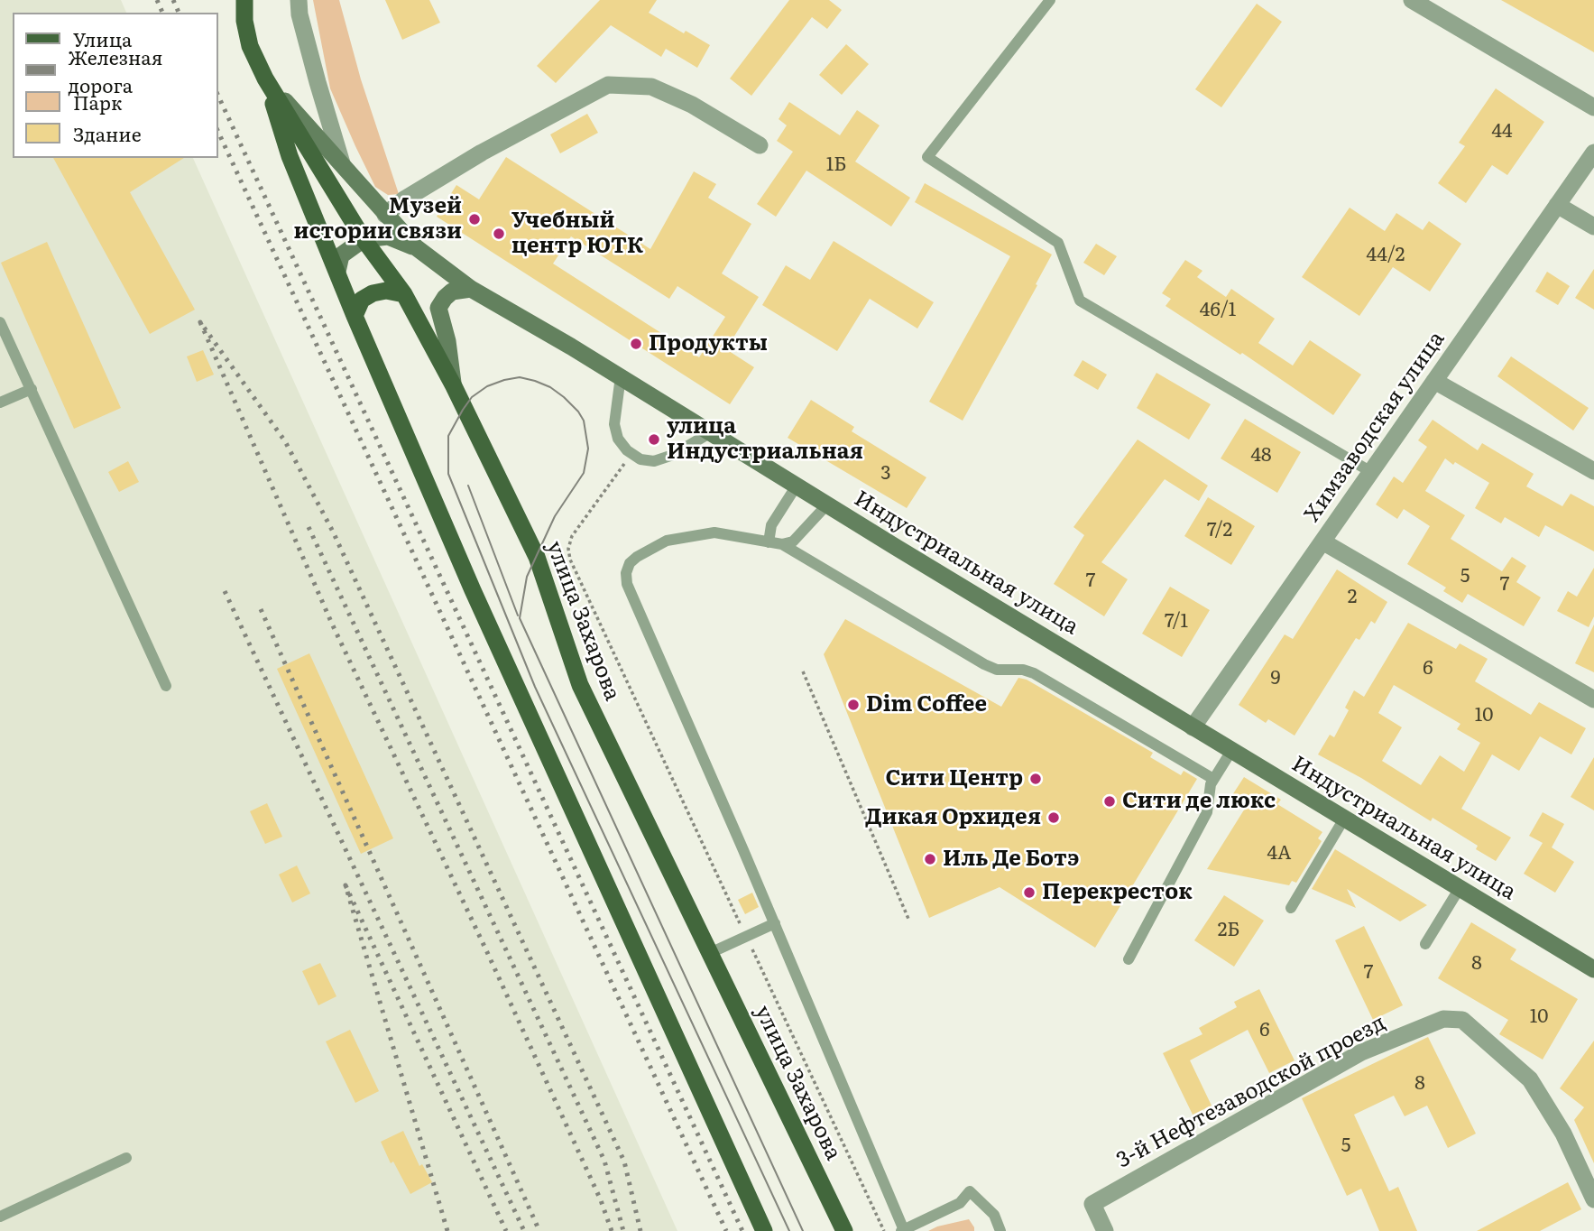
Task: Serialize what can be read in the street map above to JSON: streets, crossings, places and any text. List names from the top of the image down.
{
  "streets": {
    "main road": ["Индустриальная улица", "улица Захарова"],
    "street": ["Химзаводская улица", "3-й Нефтезаводской проезд"]
  },
  "crossings": [
    ["Химзаводская улица", "Индустриальная улица"],
    ["Индустриальная улица", "улица Захарова"]
  ],
  "places": [
    "Музей истории связи",
    "Учебный центр ЮТК",
    "Продукты",
    "улица Индустриальная",
    "Dim Coffee",
    "Сити Центр",
    "Сити де люкс",
    "Дикая Орхидея",
    "Иль Де Ботэ",
    "Перекресток"
  ],
  "house_numbers": [
    "44",
    "1Б",
    "44/2",
    "46/1",
    "48",
    "3",
    "7/2",
    "5",
    "7",
    "7",
    "2",
    "7/1",
    "6",
    "9",
    "10",
    "4А",
    "2Б",
    "8",
    "7",
    "10",
    "6",
    "8",
    "5"
  ],
  "legend": [
    "Улица",
    "Железная дорога",
    "Парк",
    "Здание"
  ]
}
